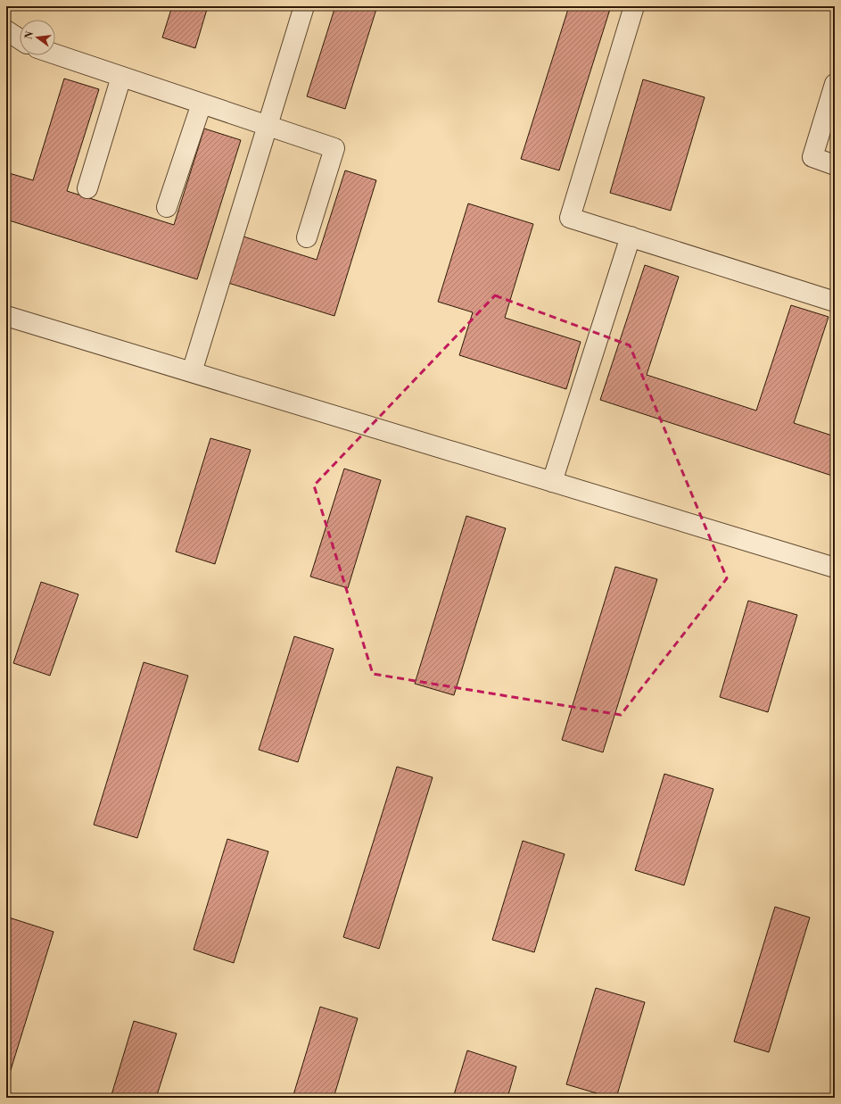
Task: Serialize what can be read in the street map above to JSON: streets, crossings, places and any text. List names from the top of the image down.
{
  "north": "left"
}
